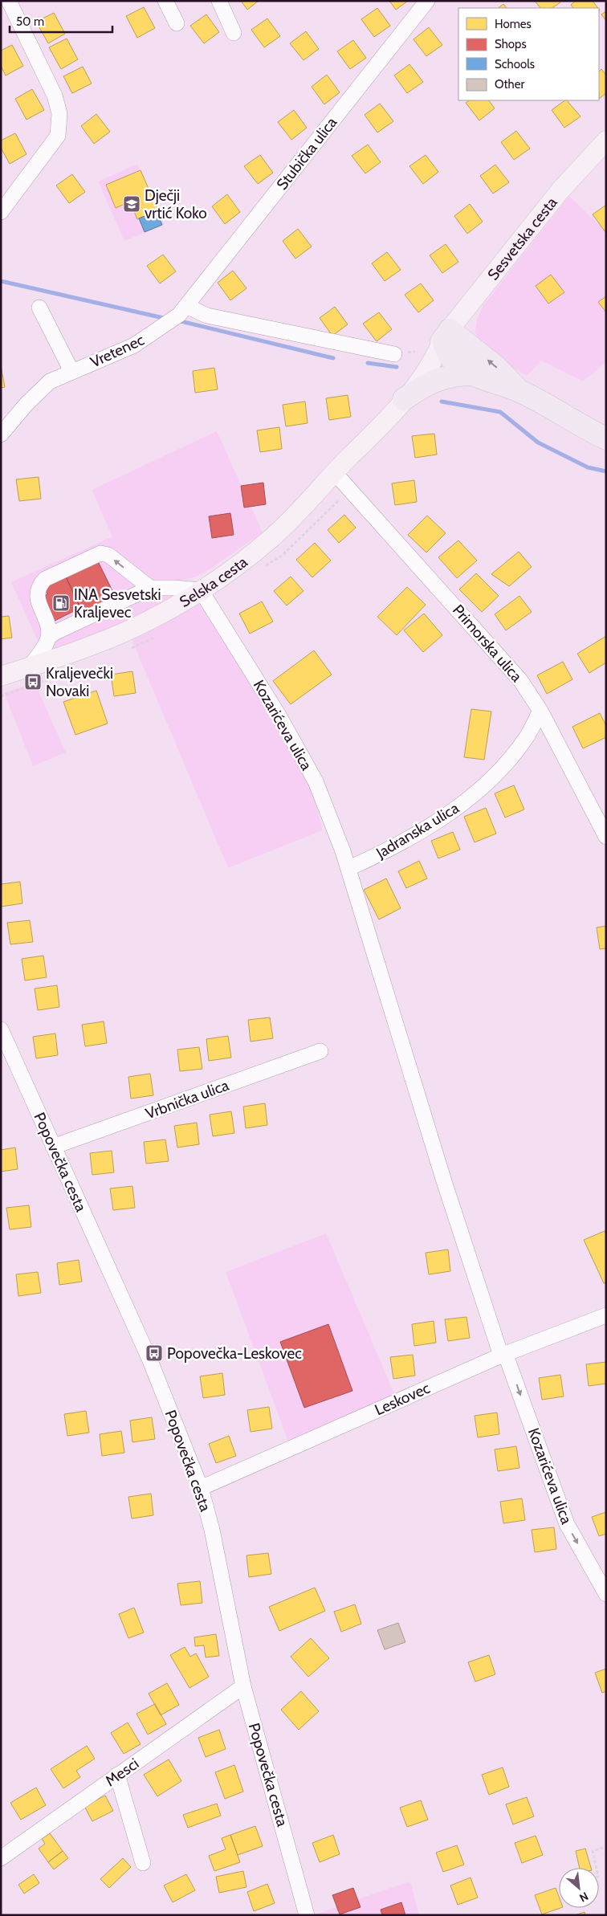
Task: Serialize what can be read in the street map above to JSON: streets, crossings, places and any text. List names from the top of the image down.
{
  "streets": {
    "main road": ["Sesvetska cesta", "Selska cesta"],
    "street": [
      "Stubička ulica",
      "Vretenec",
      "Primorska ulica",
      "Kozarićeva ulica",
      "Jadranska ulica",
      "Vrbnička ulica",
      "Popovečka cesta",
      "Leskovec",
      "Mesci"
    ]
  },
  "crossings": [
    ["Stubička ulica", "Vretenec"],
    ["Sesvetska cesta", "Selska cesta"],
    ["Selska cesta", "Primorska ulica"],
    ["Selska cesta", "Kozarićeva ulica"],
    ["Primorska ulica", "Jadranska ulica"],
    ["Kozarićeva ulica", "Jadranska ulica"],
    ["Kozarićeva ulica", "Leskovec"],
    ["Vrbnička ulica", "Popovečka cesta"],
    ["Popovečka cesta", "Leskovec"],
    ["Popovečka cesta", "Mesci"]
  ],
  "places": {
    "school or university": ["Dječji vrtić Koko"],
    "fuel station": ["INA Sesvetski Kraljevec"],
    "bus stop": ["Kraljevečki Novaki", "Popovečka-Leskovec"]
  },
  "legend": [
    "Homes",
    "Shops",
    "Schools",
    "Other"
  ],
  "scale_bar": "50 m",
  "north": "bottom right"
}
